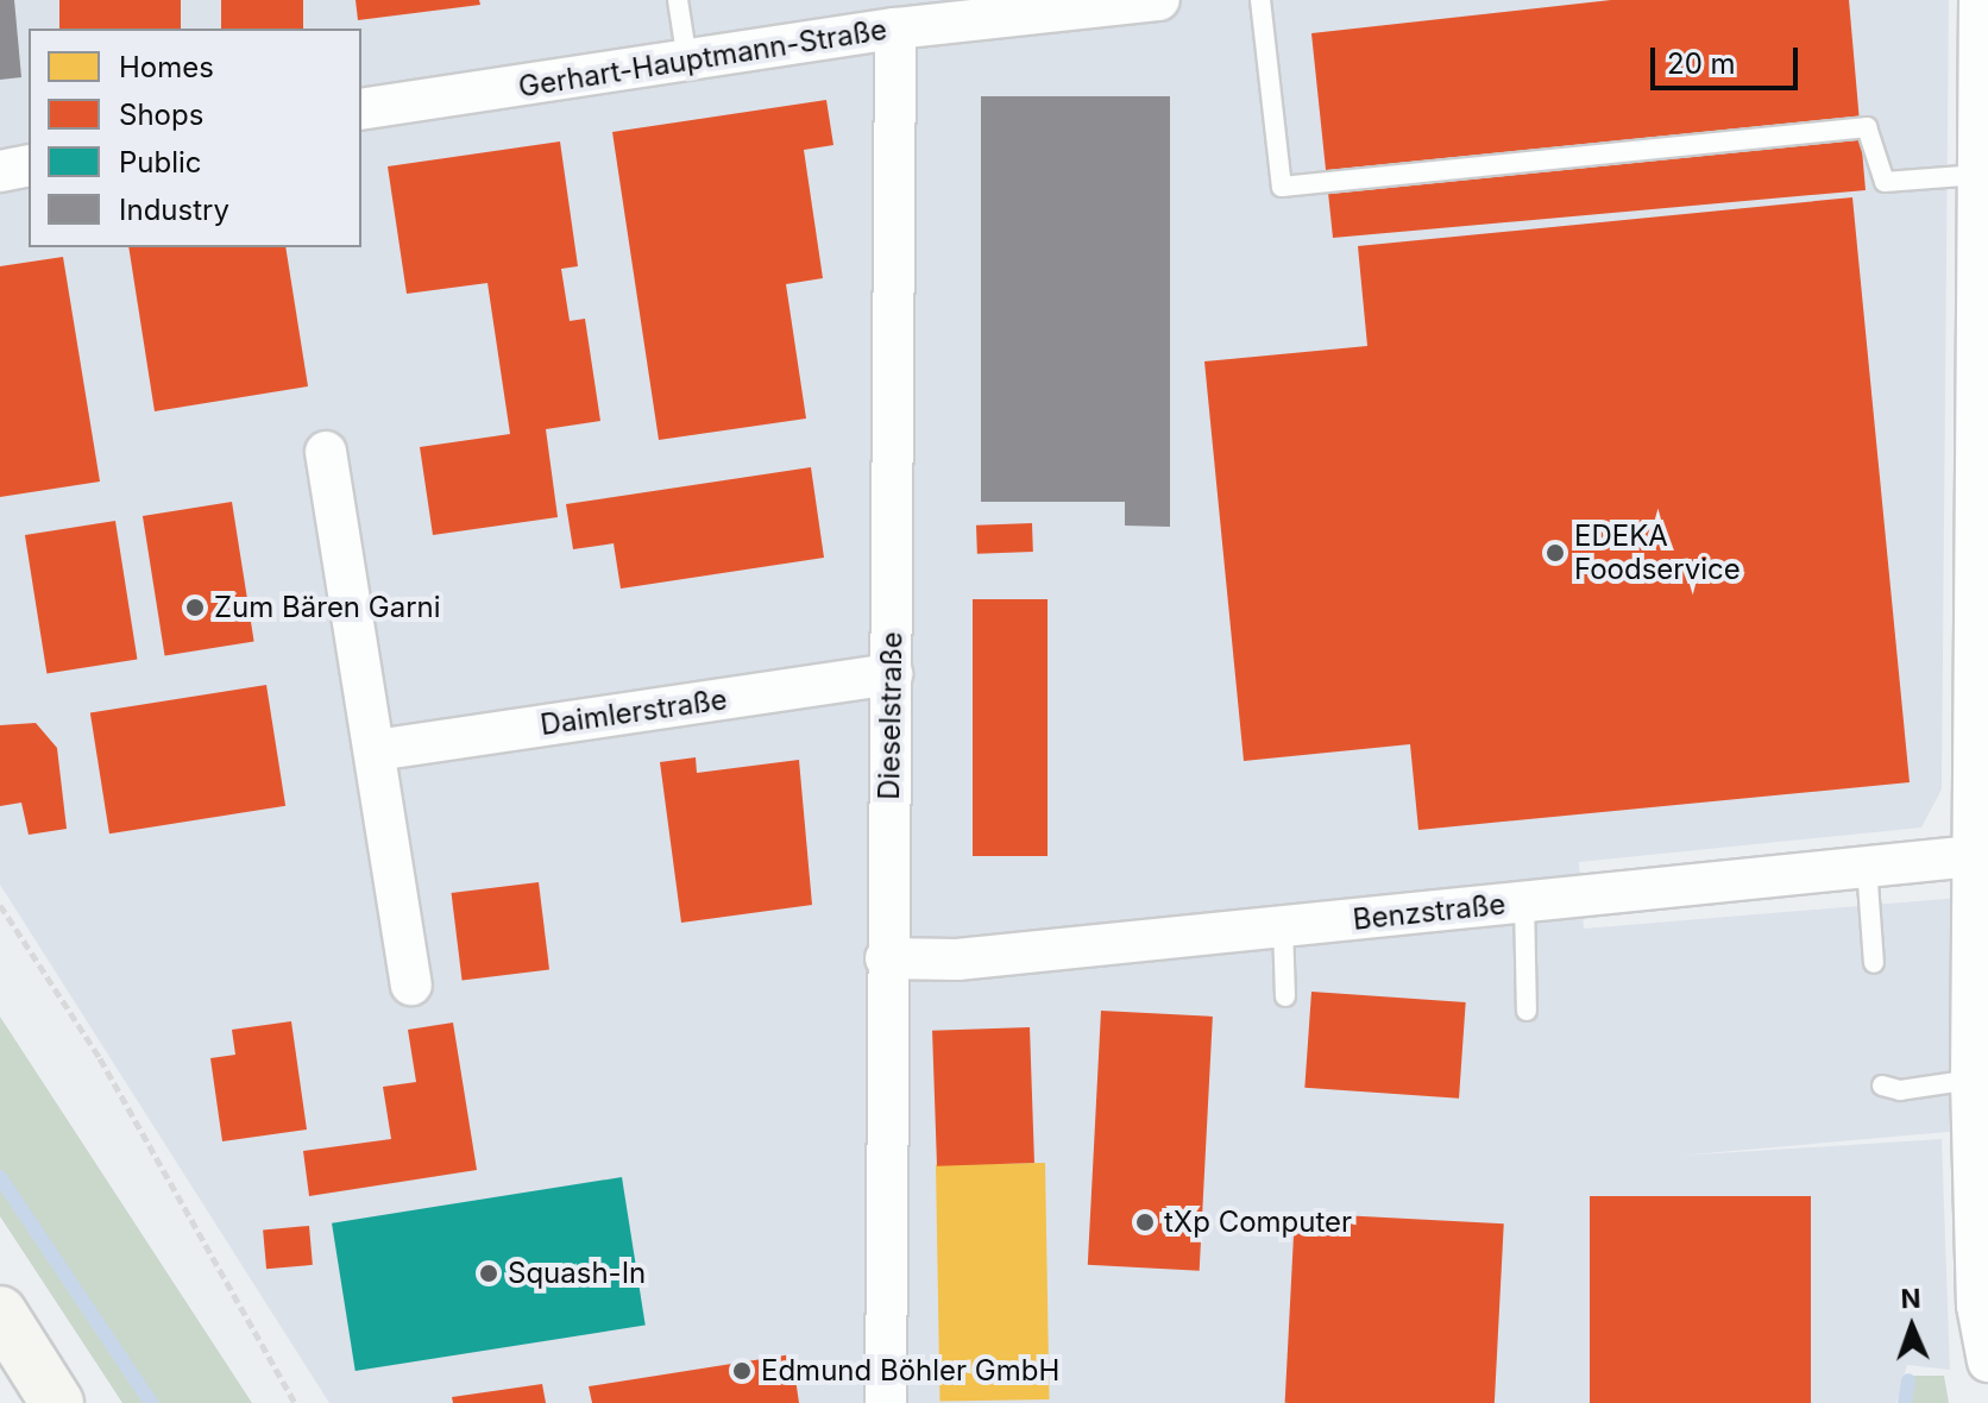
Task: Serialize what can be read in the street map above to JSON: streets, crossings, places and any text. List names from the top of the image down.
{
  "streets": {
    "street": [
      "Gerhart-Hauptmann-Straße",
      "Daimlerstraße",
      "Dieselstraße",
      "Benzstraße"
    ]
  },
  "crossings": [
    ["Gerhart-Hauptmann-Straße", "Dieselstraße"],
    ["Daimlerstraße", "Dieselstraße"],
    ["Dieselstraße", "Benzstraße"]
  ],
  "places": [
    "EDEKA Foodservice",
    "Zum Bären Garni",
    "tXp Computer",
    "Squash-In",
    "Edmund Böhler GmbH"
  ],
  "legend": [
    "Homes",
    "Shops",
    "Public",
    "Industry"
  ],
  "scale_bar": "20 m",
  "north": "top"
}
